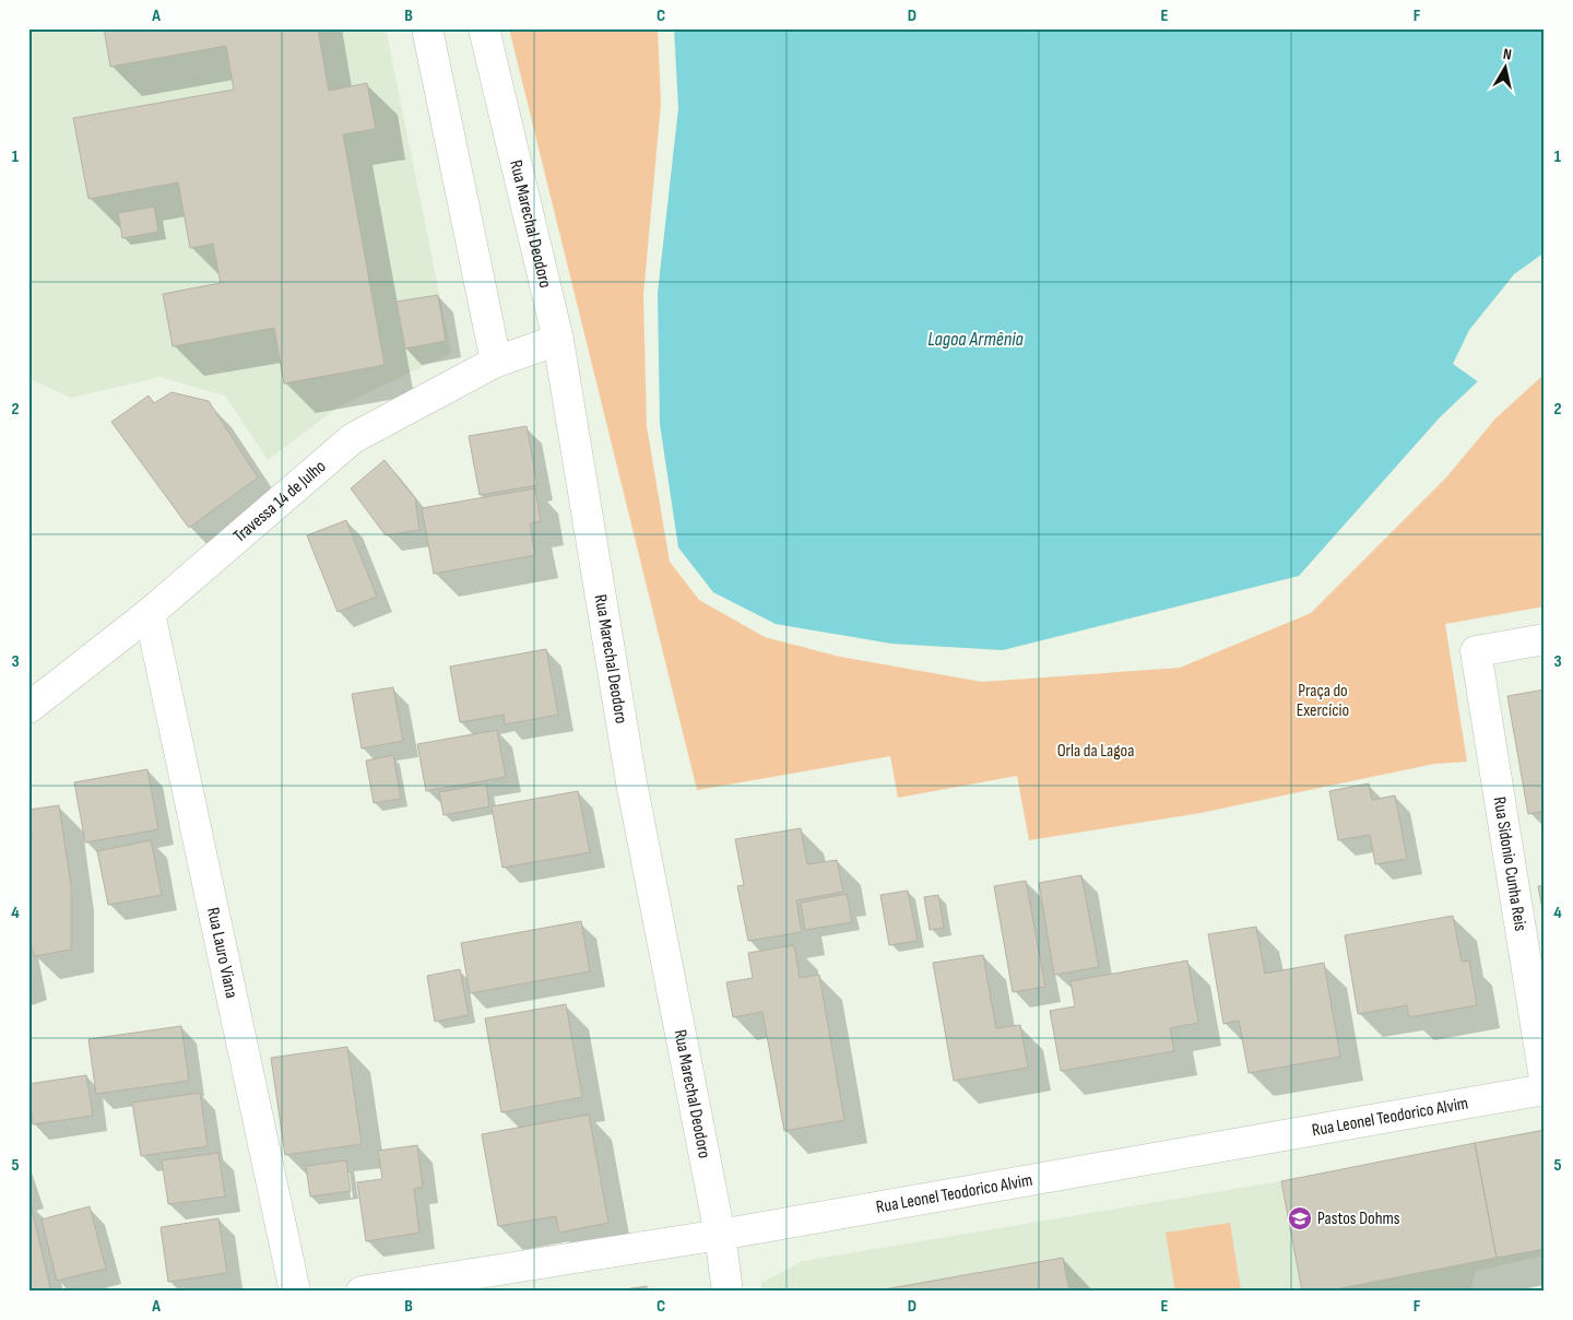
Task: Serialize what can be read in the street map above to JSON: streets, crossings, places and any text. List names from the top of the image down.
{
  "streets": {
    "street": [
      "Rua Marechal Deodoro",
      "Travessa 14 de Julho",
      "Rua Sidonio Cunha Reis",
      "Rua Lauro Viana",
      "Rua Leonel Teodorico Alvim"
    ]
  },
  "crossings": [
    ["Rua Marechal Deodoro", "Travessa 14 de Julho"],
    ["Rua Marechal Deodoro", "Rua Leonel Teodorico Alvim"],
    ["Travessa 14 de Julho", "Rua Lauro Viana"]
  ],
  "water": ["Lagoa Armênia"],
  "parks": ["Praça do Exercício", "Orla da Lagoa"],
  "places": {
    "school or university": ["Pastos Dohms"]
  },
  "north": "top",
  "grid": {
    "columns": [
      "A",
      "B",
      "C",
      "D",
      "E",
      "F"
    ],
    "rows": [
      "1",
      "2",
      "3",
      "4",
      "5"
    ]
  }
}
